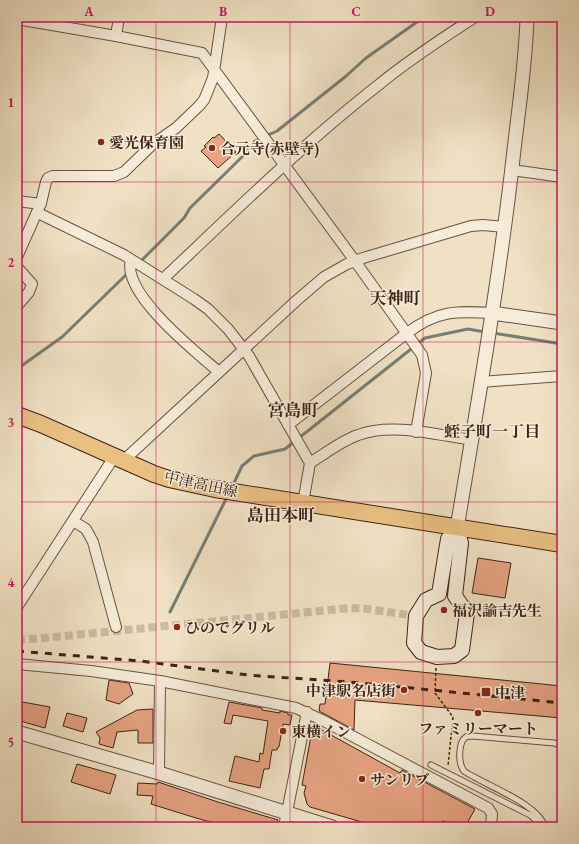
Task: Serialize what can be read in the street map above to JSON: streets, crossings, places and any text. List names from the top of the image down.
{
  "streets": {
    "main road": ["中津高田線"]
  },
  "districts": [
    "天神町",
    "宮島町",
    "蛭子町一丁目",
    "島田本町"
  ],
  "places": {
    "other": [
      "愛光保育園",
      "合元寺(赤壁寺)",
      "福沢諭吉先生",
      "ひのでグリル",
      "中津駅名店街",
      "ファミリーマート",
      "東横イン",
      "サンリブ"
    ],
    "transit": ["中津"]
  },
  "grid": {
    "columns": [
      "A",
      "B",
      "C",
      "D"
    ],
    "rows": [
      "1",
      "2",
      "3",
      "4",
      "5"
    ]
  }
}
